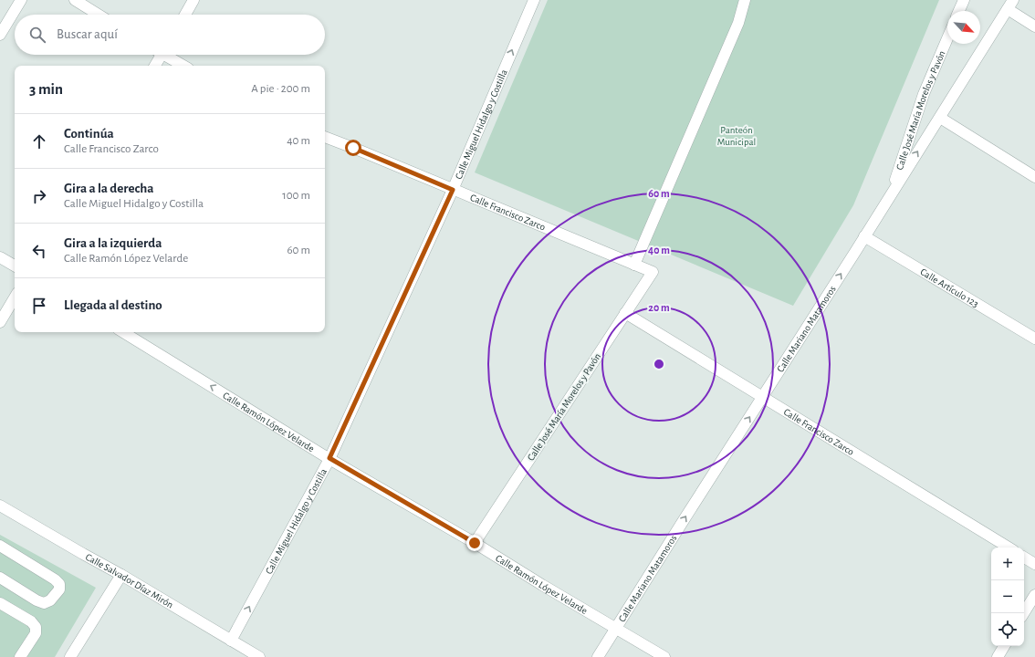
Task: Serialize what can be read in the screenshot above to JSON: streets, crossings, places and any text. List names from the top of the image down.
{
  "streets": {
    "street": [
      "Calle José María Morelos y Pavón",
      "Calle Miguel Hidalgo y Costilla",
      "Calle Francisco Zarco",
      "Calle Artículo 123",
      "Calle Mariano Matamoros",
      "Calle Ramón López Velarde",
      "Calle Salvador Díaz Mirón"
    ]
  },
  "crossings": [
    ["Calle José María Morelos y Pavón", "Calle Francisco Zarco"],
    ["Calle José María Morelos y Pavón", "Calle Mariano Matamoros"],
    ["Calle José María Morelos y Pavón", "Calle Ramón López Velarde"],
    ["Calle Miguel Hidalgo y Costilla", "Calle Francisco Zarco"],
    ["Calle Miguel Hidalgo y Costilla", "Calle Ramón López Velarde"],
    ["Calle Miguel Hidalgo y Costilla", "Calle Salvador Díaz Mirón"],
    ["Calle Francisco Zarco", "Calle Mariano Matamoros"],
    ["Calle Artículo 123", "Calle Mariano Matamoros"],
    ["Calle Mariano Matamoros", "Calle Ramón López Velarde"]
  ],
  "one_way": ["Calle Miguel Hidalgo y Costilla", "Calle Mariano Matamoros", "Calle Ramón López Velarde"],
  "parks": ["Panteón Municipal"],
  "north": "bottom right",
  "page": {
    "search": "Buscar aquí",
    "heading": ["3 min", "A pie · 200 m"],
    "list": [
      ["Continúa", "Calle Francisco Zarco", "40 m"],
      ["Gira a la derecha", "Calle Miguel Hidalgo y Costilla", "100 m"],
      ["Gira a la izquierda", "Calle Ramón López Velarde", "60 m"],
      "Llegada al destino"
    ],
    "map_buttons": ["+", "−"]
  },
  "rings": ["60 m", "40 m", "20 m"]
}
